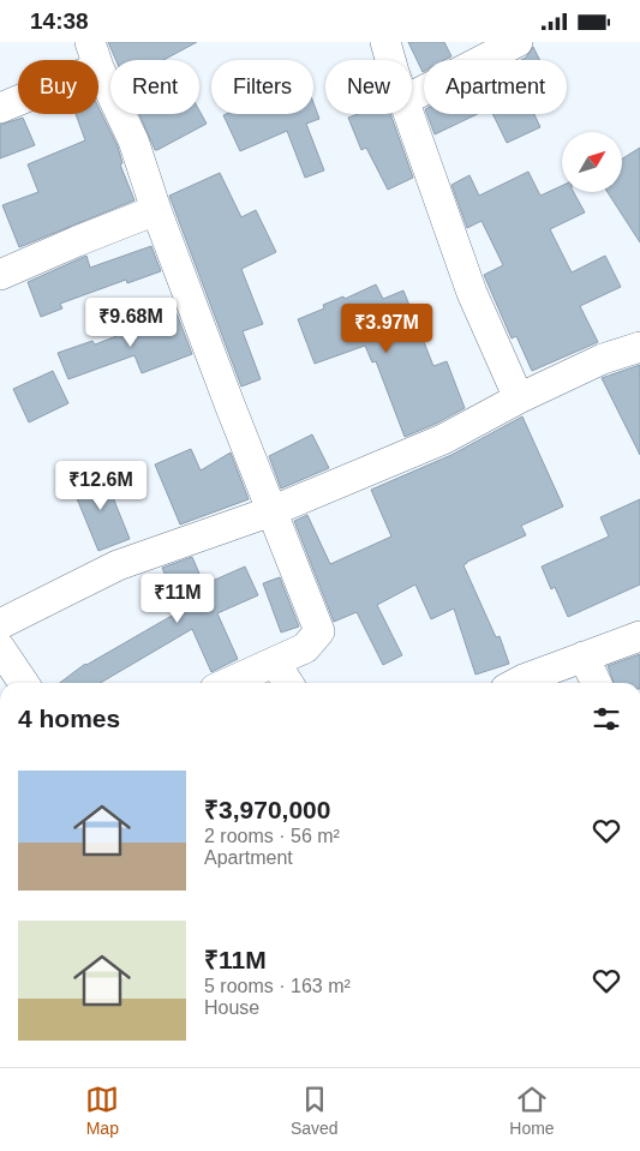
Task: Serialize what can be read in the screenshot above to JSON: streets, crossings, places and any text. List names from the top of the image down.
{
  "north": "top right",
  "page": {
    "status": "14:38",
    "chip": [
      "Buy",
      "Rent",
      "Filters",
      "New",
      "Apartment"
    ],
    "price": [
      "₹9.68M",
      "₹3.97M",
      "₹12.6M",
      "₹11M"
    ],
    "heading": "4 homes",
    "list": [
      {
        "name": "₹3,970,000",
        "note": "2 rooms · 56 m² · Apartment"
      },
      {
        "name": "₹11M",
        "note": "5 rooms · 163 m² · House"
      }
    ],
    "tabs": ["Map", "Saved", "Home"]
  }
}
